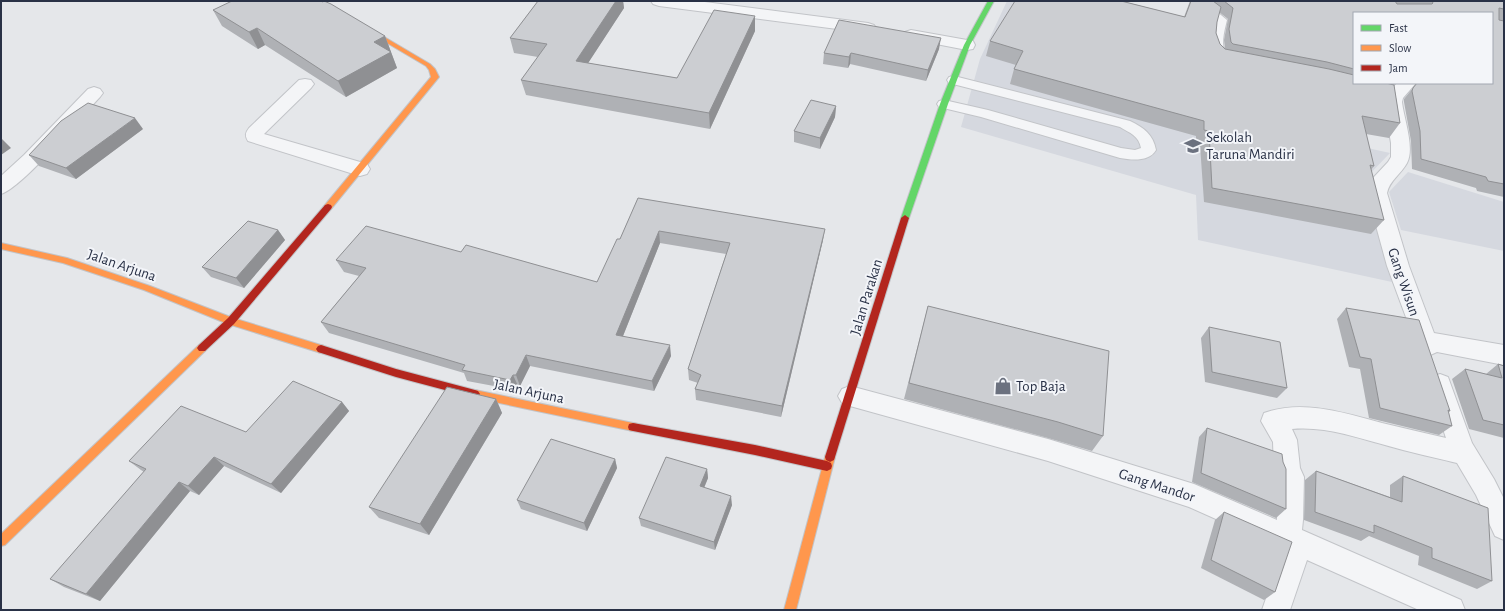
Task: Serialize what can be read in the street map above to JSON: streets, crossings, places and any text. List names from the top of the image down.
{
  "streets": {
    "street": [
      "Jalan Arjuna",
      "Gang Wisun",
      "Jalan Parakan",
      "Gang Mandor"
    ]
  },
  "crossings": [
    ["Jalan Arjuna", "Jalan Parakan"],
    ["Jalan Parakan", "Gang Mandor"]
  ],
  "places": {
    "school or university": ["Sekolah Taruna Mandiri"],
    "shop": ["Top Baja"]
  },
  "legend": ["Fast", "Slow", "Jam"]
}
